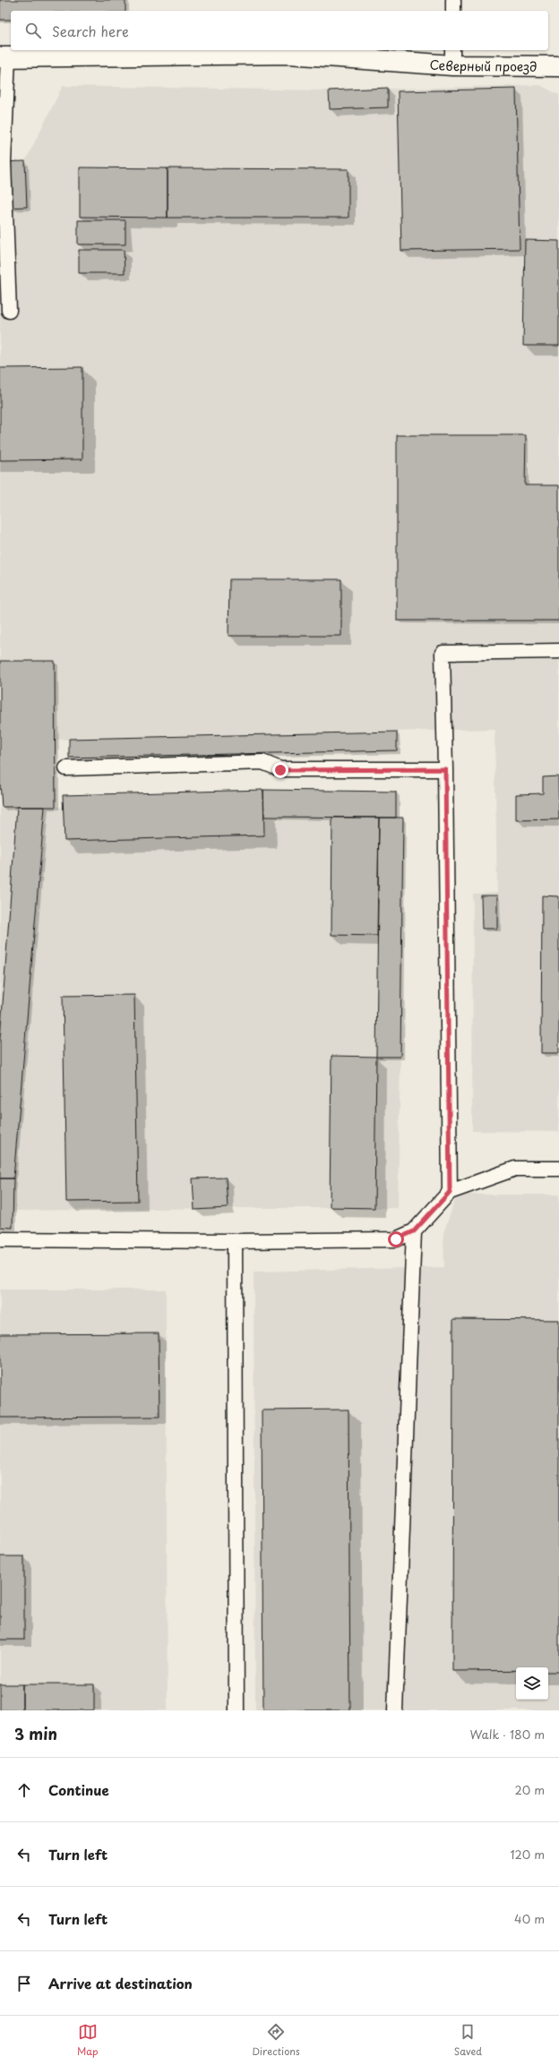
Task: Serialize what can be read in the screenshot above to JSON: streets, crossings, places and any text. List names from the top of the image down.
{
  "streets": {
    "street": ["Северный проезд"]
  },
  "page": {
    "search": "Search here",
    "heading": ["3 min", "Walk · 180 m"],
    "list": [
      ["Continue", "20 m"],
      ["Turn left", "120 m"],
      ["Turn left", "40 m"],
      "Arrive at destination"
    ],
    "nav": ["Map", "Directions", "Saved"]
  }
}
